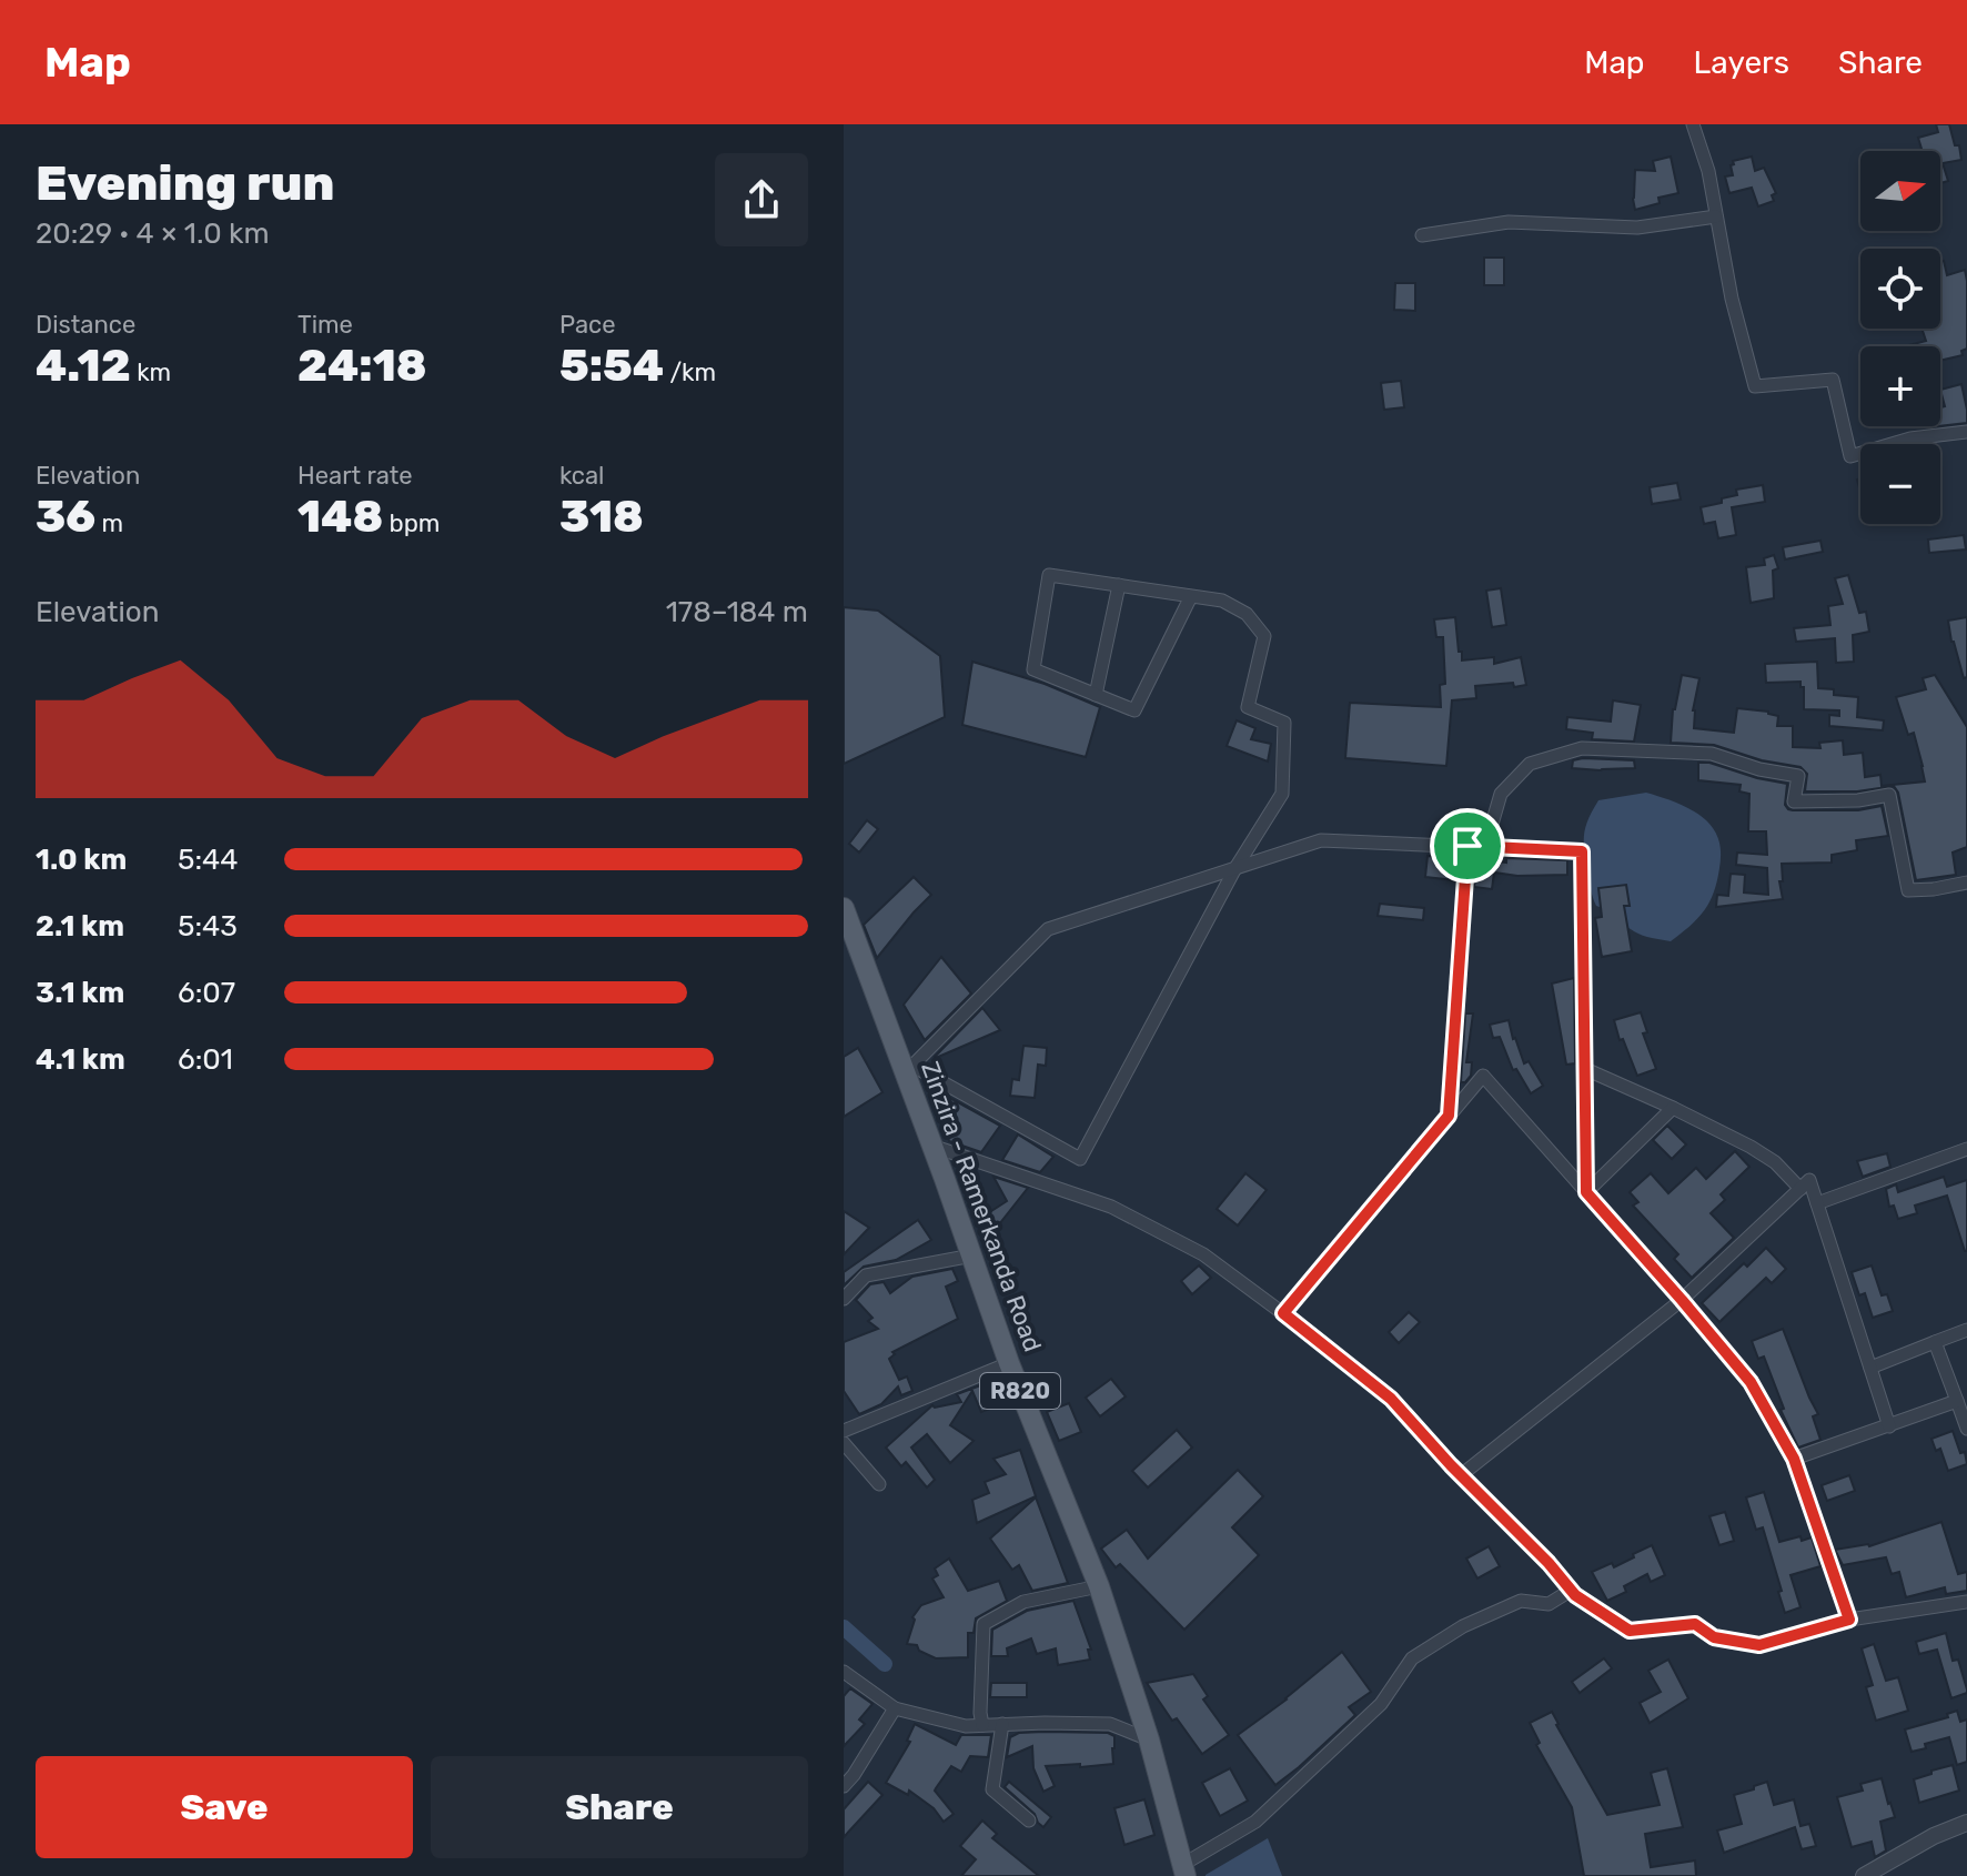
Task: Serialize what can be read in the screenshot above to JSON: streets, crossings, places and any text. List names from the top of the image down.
{
  "streets": {
    "main road": ["Zinzira - Ramerkanda Road", "R820"]
  },
  "north": "right",
  "page": {
    "header": "Map",
    "nav": ["Map", "Layers", "Share"],
    "heading": ["Evening run", "20:29 · 4 × 1.0 km"],
    "map_buttons": ["+", "−"],
    "stats": [
      ["Distance", "4.12 km"],
      ["Time", "24:18"],
      ["Pace", "5:54 /km"],
      ["Elevation", "36 m"],
      ["Heart rate", "148 bpm"],
      ["kcal", "318"]
    ],
    "chart": ["Elevation", "178–184 m"],
    "list": [
      {
        "name": "1.0 km",
        "note": "5:44"
      },
      {
        "name": "2.1 km",
        "note": "5:43"
      },
      {
        "name": "3.1 km",
        "note": "6:07"
      },
      {
        "name": "4.1 km",
        "note": "6:01"
      }
    ],
    "buttons": ["Save", "Share"]
  }
}
